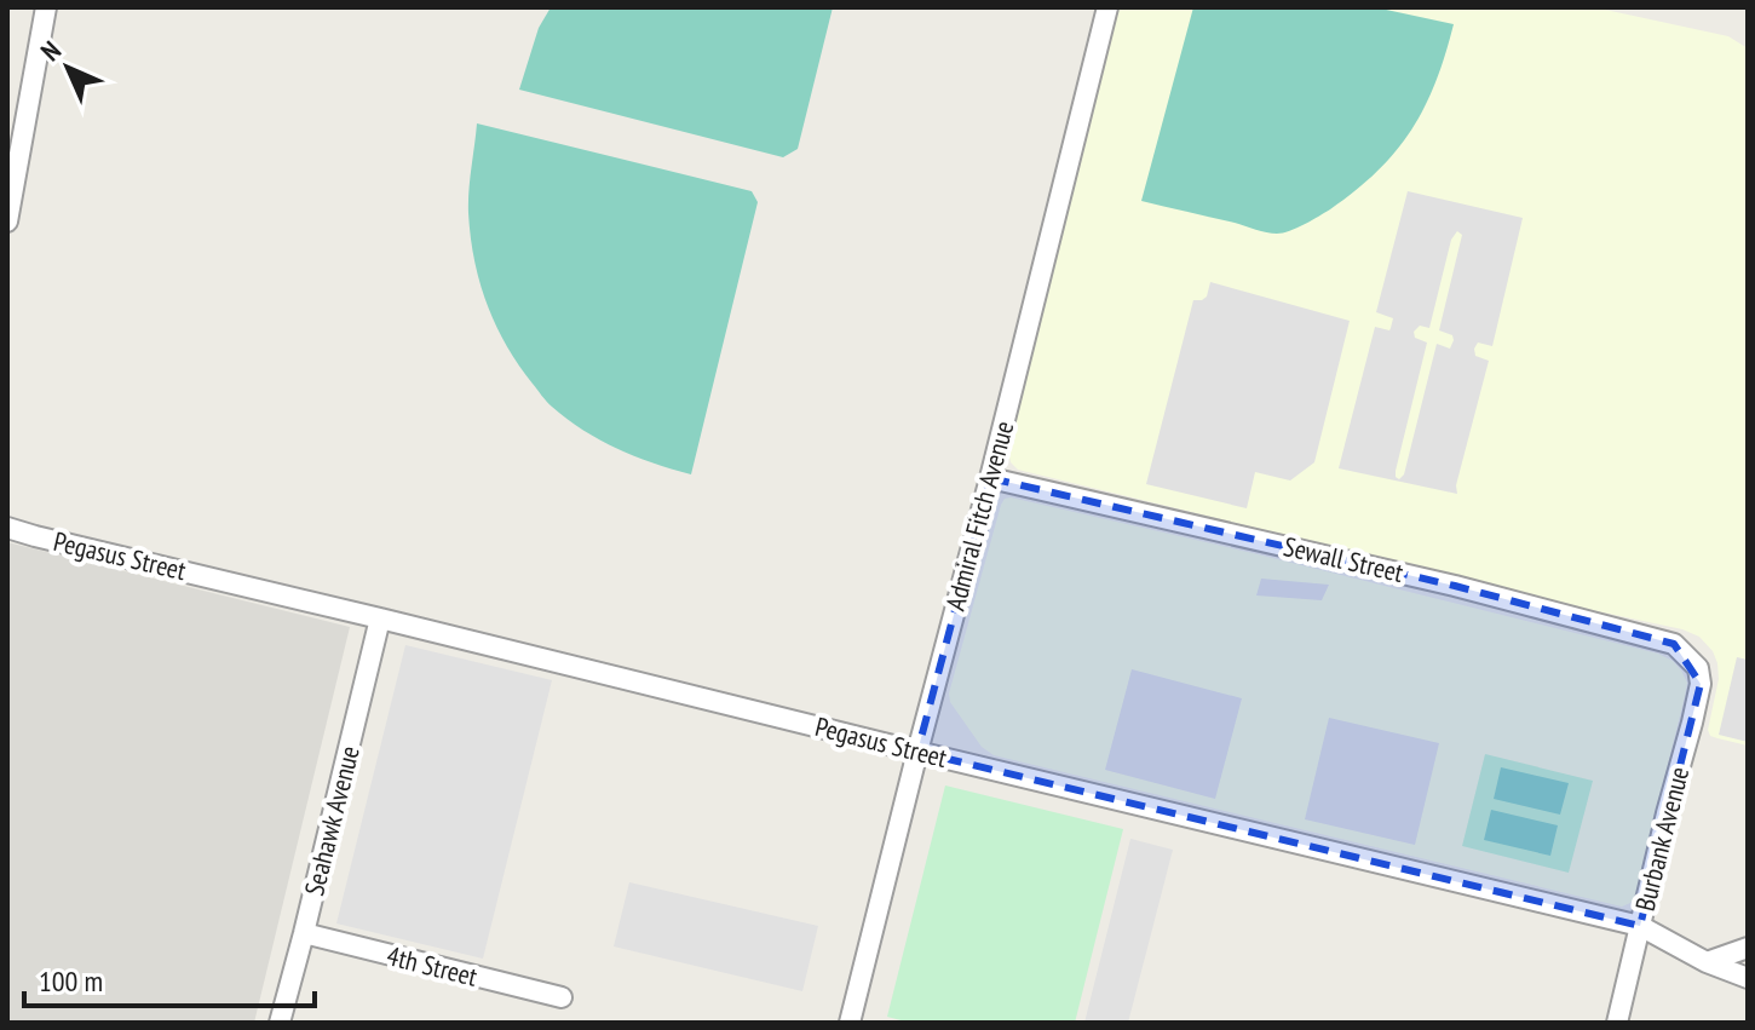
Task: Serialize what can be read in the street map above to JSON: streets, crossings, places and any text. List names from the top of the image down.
{
  "streets": {
    "street": [
      "Admiral Fitch Avenue",
      "Pegasus Street",
      "Sewall Street",
      "Seahawk Avenue",
      "Burbank Avenue",
      "4th Street"
    ]
  },
  "crossings": [
    ["Admiral Fitch Avenue", "Pegasus Street"],
    ["Admiral Fitch Avenue", "Sewall Street"],
    ["Pegasus Street", "Seahawk Avenue"],
    ["Pegasus Street", "Burbank Avenue"],
    ["Sewall Street", "Burbank Avenue"],
    ["Seahawk Avenue", "4th Street"]
  ],
  "scale_bar": "100 m",
  "north": "top left"
}
